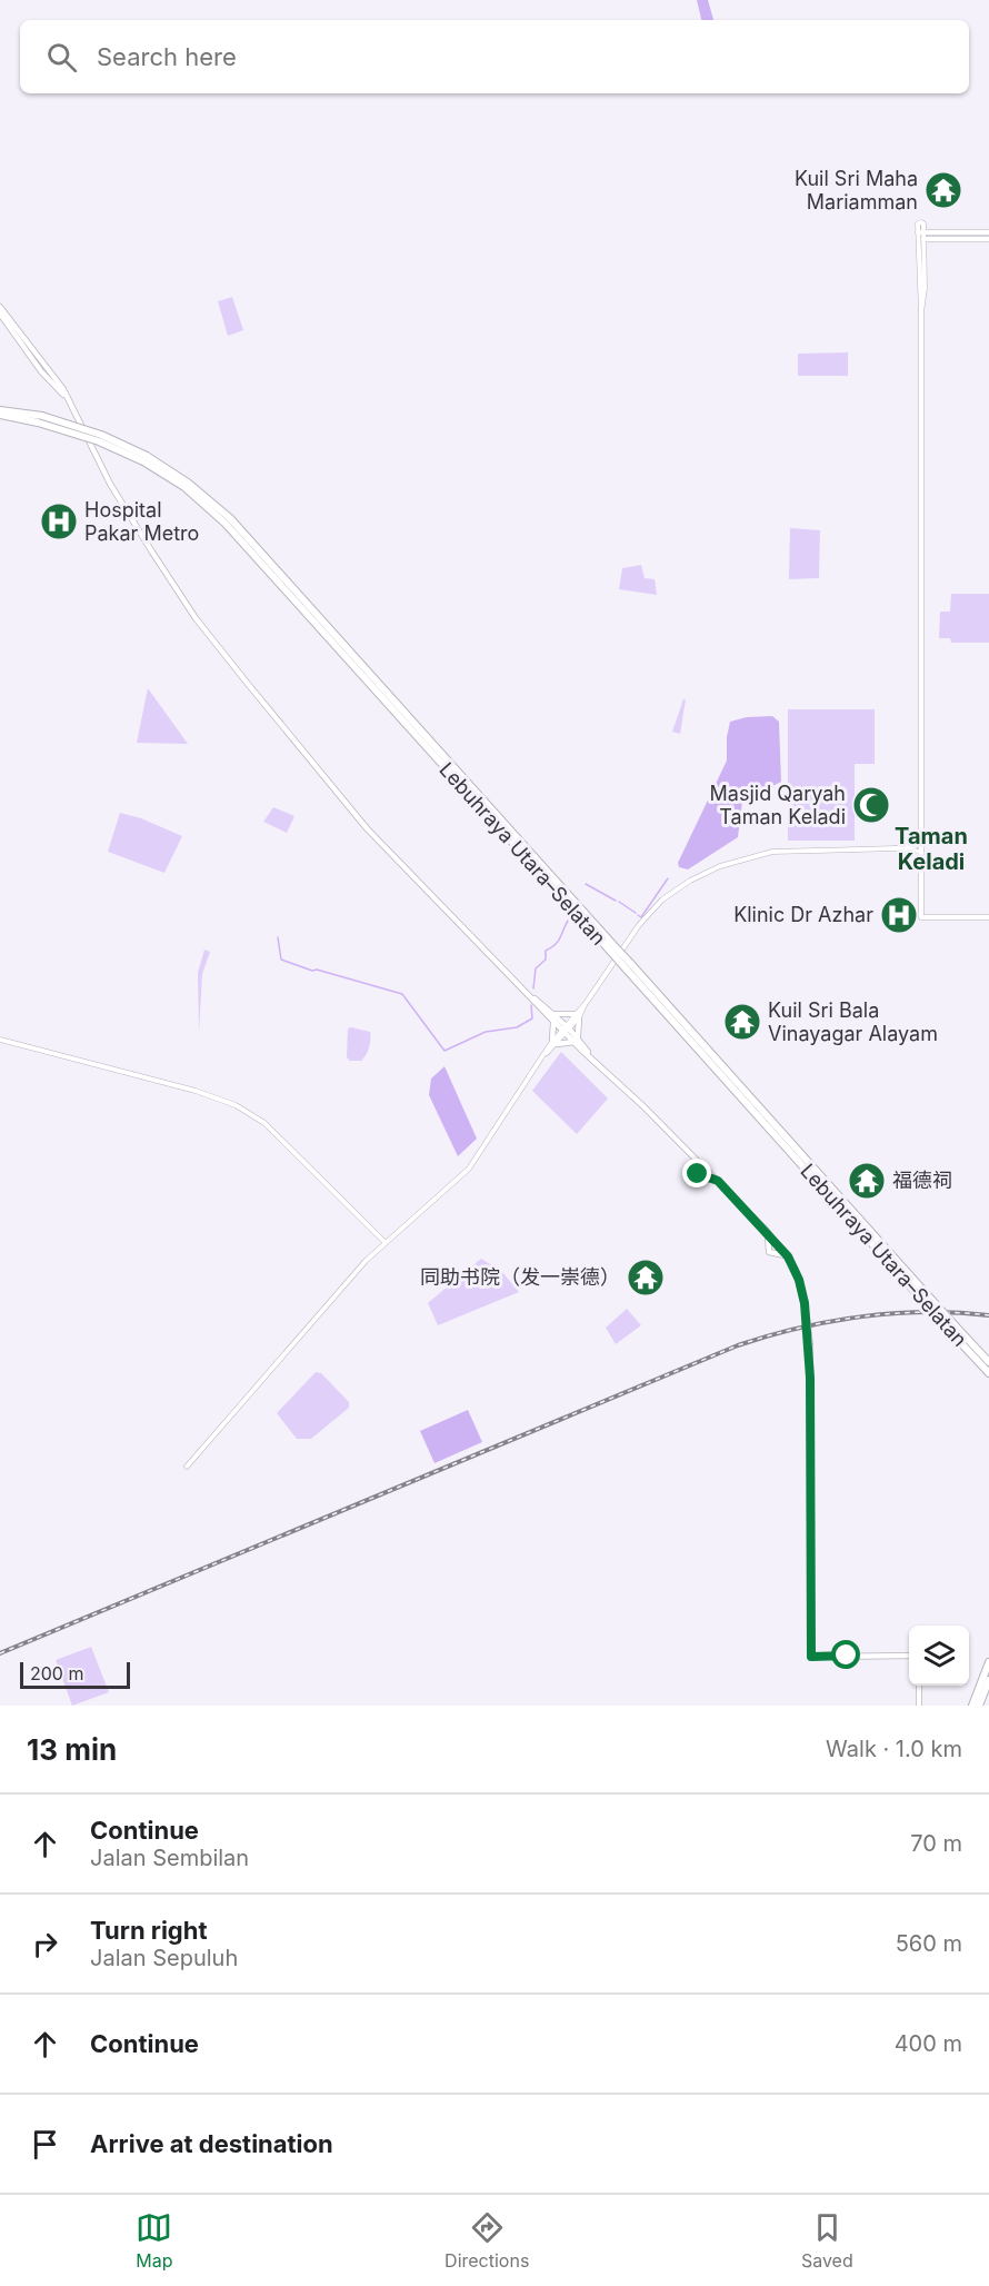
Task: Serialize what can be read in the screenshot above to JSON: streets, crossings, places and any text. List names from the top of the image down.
{
  "streets": {
    "highway": ["Lebuhraya Utara–Selatan"]
  },
  "districts": ["Taman Keladi"],
  "places": {
    "temple": [
      "Kuil Sri Maha Mariamman",
      "Kuil Sri Bala Vinayagar Alayam",
      "福德祠",
      "同助书院（发一崇德）"
    ],
    "hospital": ["Hospital Pakar Metro", "Klinic Dr Azhar"],
    "mosque": ["Masjid Qaryah Taman Keladi"]
  },
  "scale_bar": "200 m",
  "page": {
    "search": "Search here",
    "scale": "200 m",
    "heading": ["13 min", "Walk · 1.0 km"],
    "list": [
      ["Continue", "Jalan Sembilan", "70 m"],
      ["Turn right", "Jalan Sepuluh", "560 m"],
      ["Continue", "400 m"],
      "Arrive at destination"
    ],
    "nav": ["Map", "Directions", "Saved"]
  }
}
